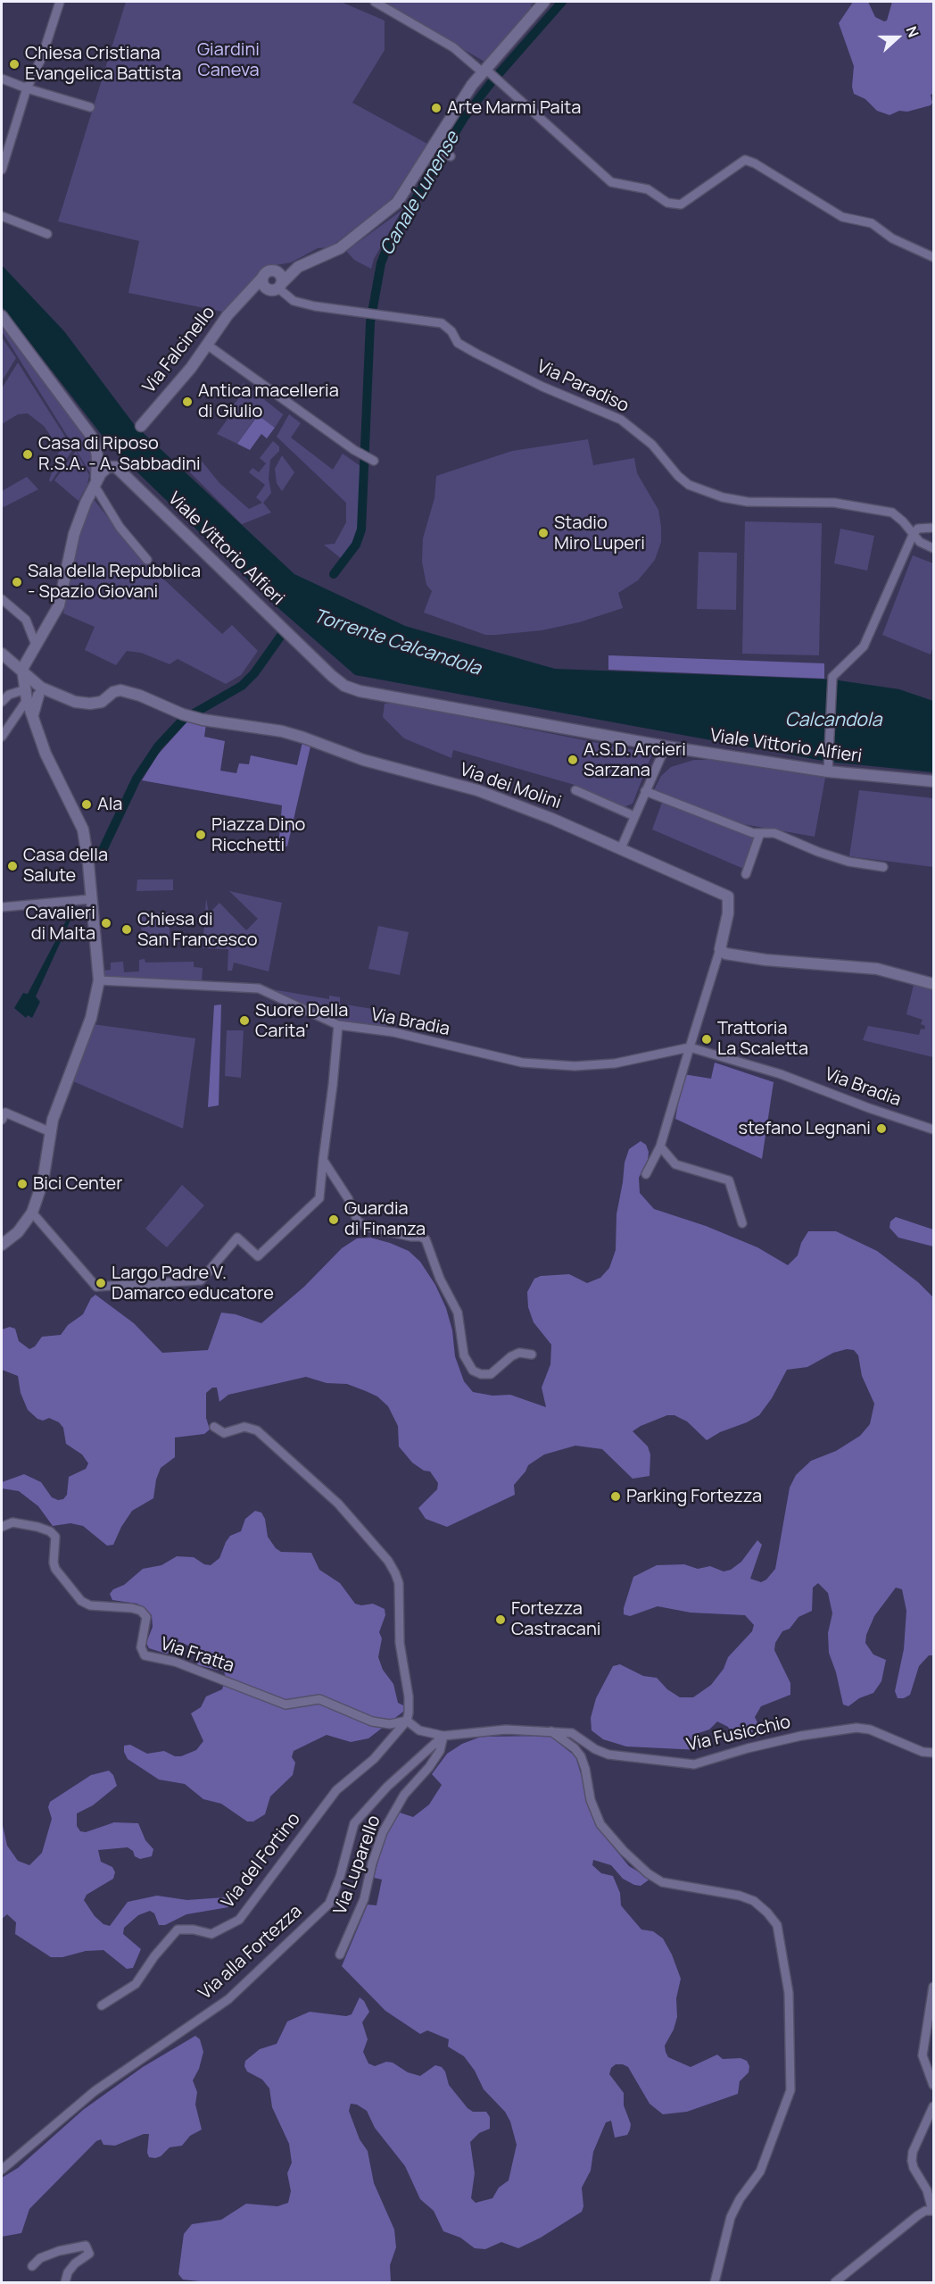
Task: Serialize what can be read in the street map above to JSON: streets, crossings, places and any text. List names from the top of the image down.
{
  "streets": {
    "street": [
      "Via Falcinello",
      "Via Paradiso",
      "Viale Vittorio Alfieri",
      "Via dei Molini",
      "Via Bradia",
      "Via Fratta",
      "Via Fusicchio",
      "Via del Fortino",
      "Via Luparello",
      "Via alla Fortezza"
    ]
  },
  "crossings": [
    ["Via Falcinello", "Via Paradiso"],
    ["Via Fratta", "Via del Fortino"],
    ["Via Fusicchio", "Via Luparello"],
    ["Via Fusicchio", "Via alla Fortezza"],
    ["Via Luparello", "Via alla Fortezza"]
  ],
  "water": ["Canale Lunense", "Torrente Calcandola", "Calcandola"],
  "parks": ["Giardini Caneva"],
  "places": [
    "Chiesa Cristiana Evangelica Battista",
    "Arte Marmi Paita",
    "Antica macelleria di Giulio",
    "Casa di Riposo R.S.A. - A. Sabbadini",
    "Stadio Miro Luperi",
    "Sala della Repubblica - Spazio Giovani",
    "A.S.D. Arcieri Sarzana",
    "Ala",
    "Piazza Dino Ricchetti",
    "Casa della Salute",
    "Cavalieri di Malta",
    "Chiesa di San Francesco",
    "Suore Della Carita'",
    "Trattoria La Scaletta",
    "stefano Legnani",
    "Bici Center",
    "Guardia di Finanza",
    "Largo Padre V. Damarco educatore",
    "Parking Fortezza",
    "Fortezza Castracani"
  ],
  "north": "right"
}
